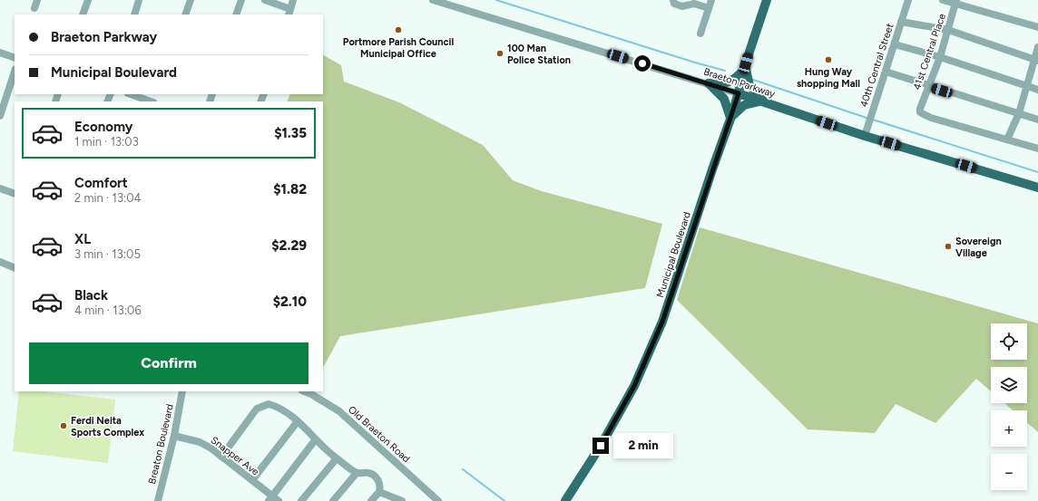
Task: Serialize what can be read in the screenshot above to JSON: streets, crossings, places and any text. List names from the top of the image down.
{
  "streets": {
    "main road": ["Braeton Parkway", "Municipal Boulevard"],
    "street": [
      "41st Central Place",
      "40th Central Street",
      "Old Braeton Road",
      "Breaton Boulevard",
      "Snapper Ave"
    ]
  },
  "crossings": [
    ["40th Central Street", "Braeton Parkway"],
    ["Braeton Parkway", "Municipal Boulevard"],
    ["Breaton Boulevard", "Snapper Ave"]
  ],
  "places": [
    "Portmore Parish Council Municipal Office",
    "100 Man Police Station",
    "Hung Way shopping Mall",
    "Sovereign Village",
    "Ferdi Neita Sports Complex"
  ],
  "page": {
    "banner": ["Braeton Parkway", "Municipal Boulevard"],
    "list": [
      {
        "name": "Economy",
        "note": "1 min · 13:03",
        "value": "$1.35"
      },
      {
        "name": "Comfort",
        "note": "2 min · 13:04",
        "value": "$1.82"
      },
      {
        "name": "XL",
        "note": "3 min · 13:05",
        "value": "$2.29"
      },
      {
        "name": "Black",
        "note": "4 min · 13:06",
        "value": "$2.10"
      }
    ],
    "map_buttons": ["+", "−"],
    "buttons": "Confirm",
    "bubble": "2 min"
  }
}
